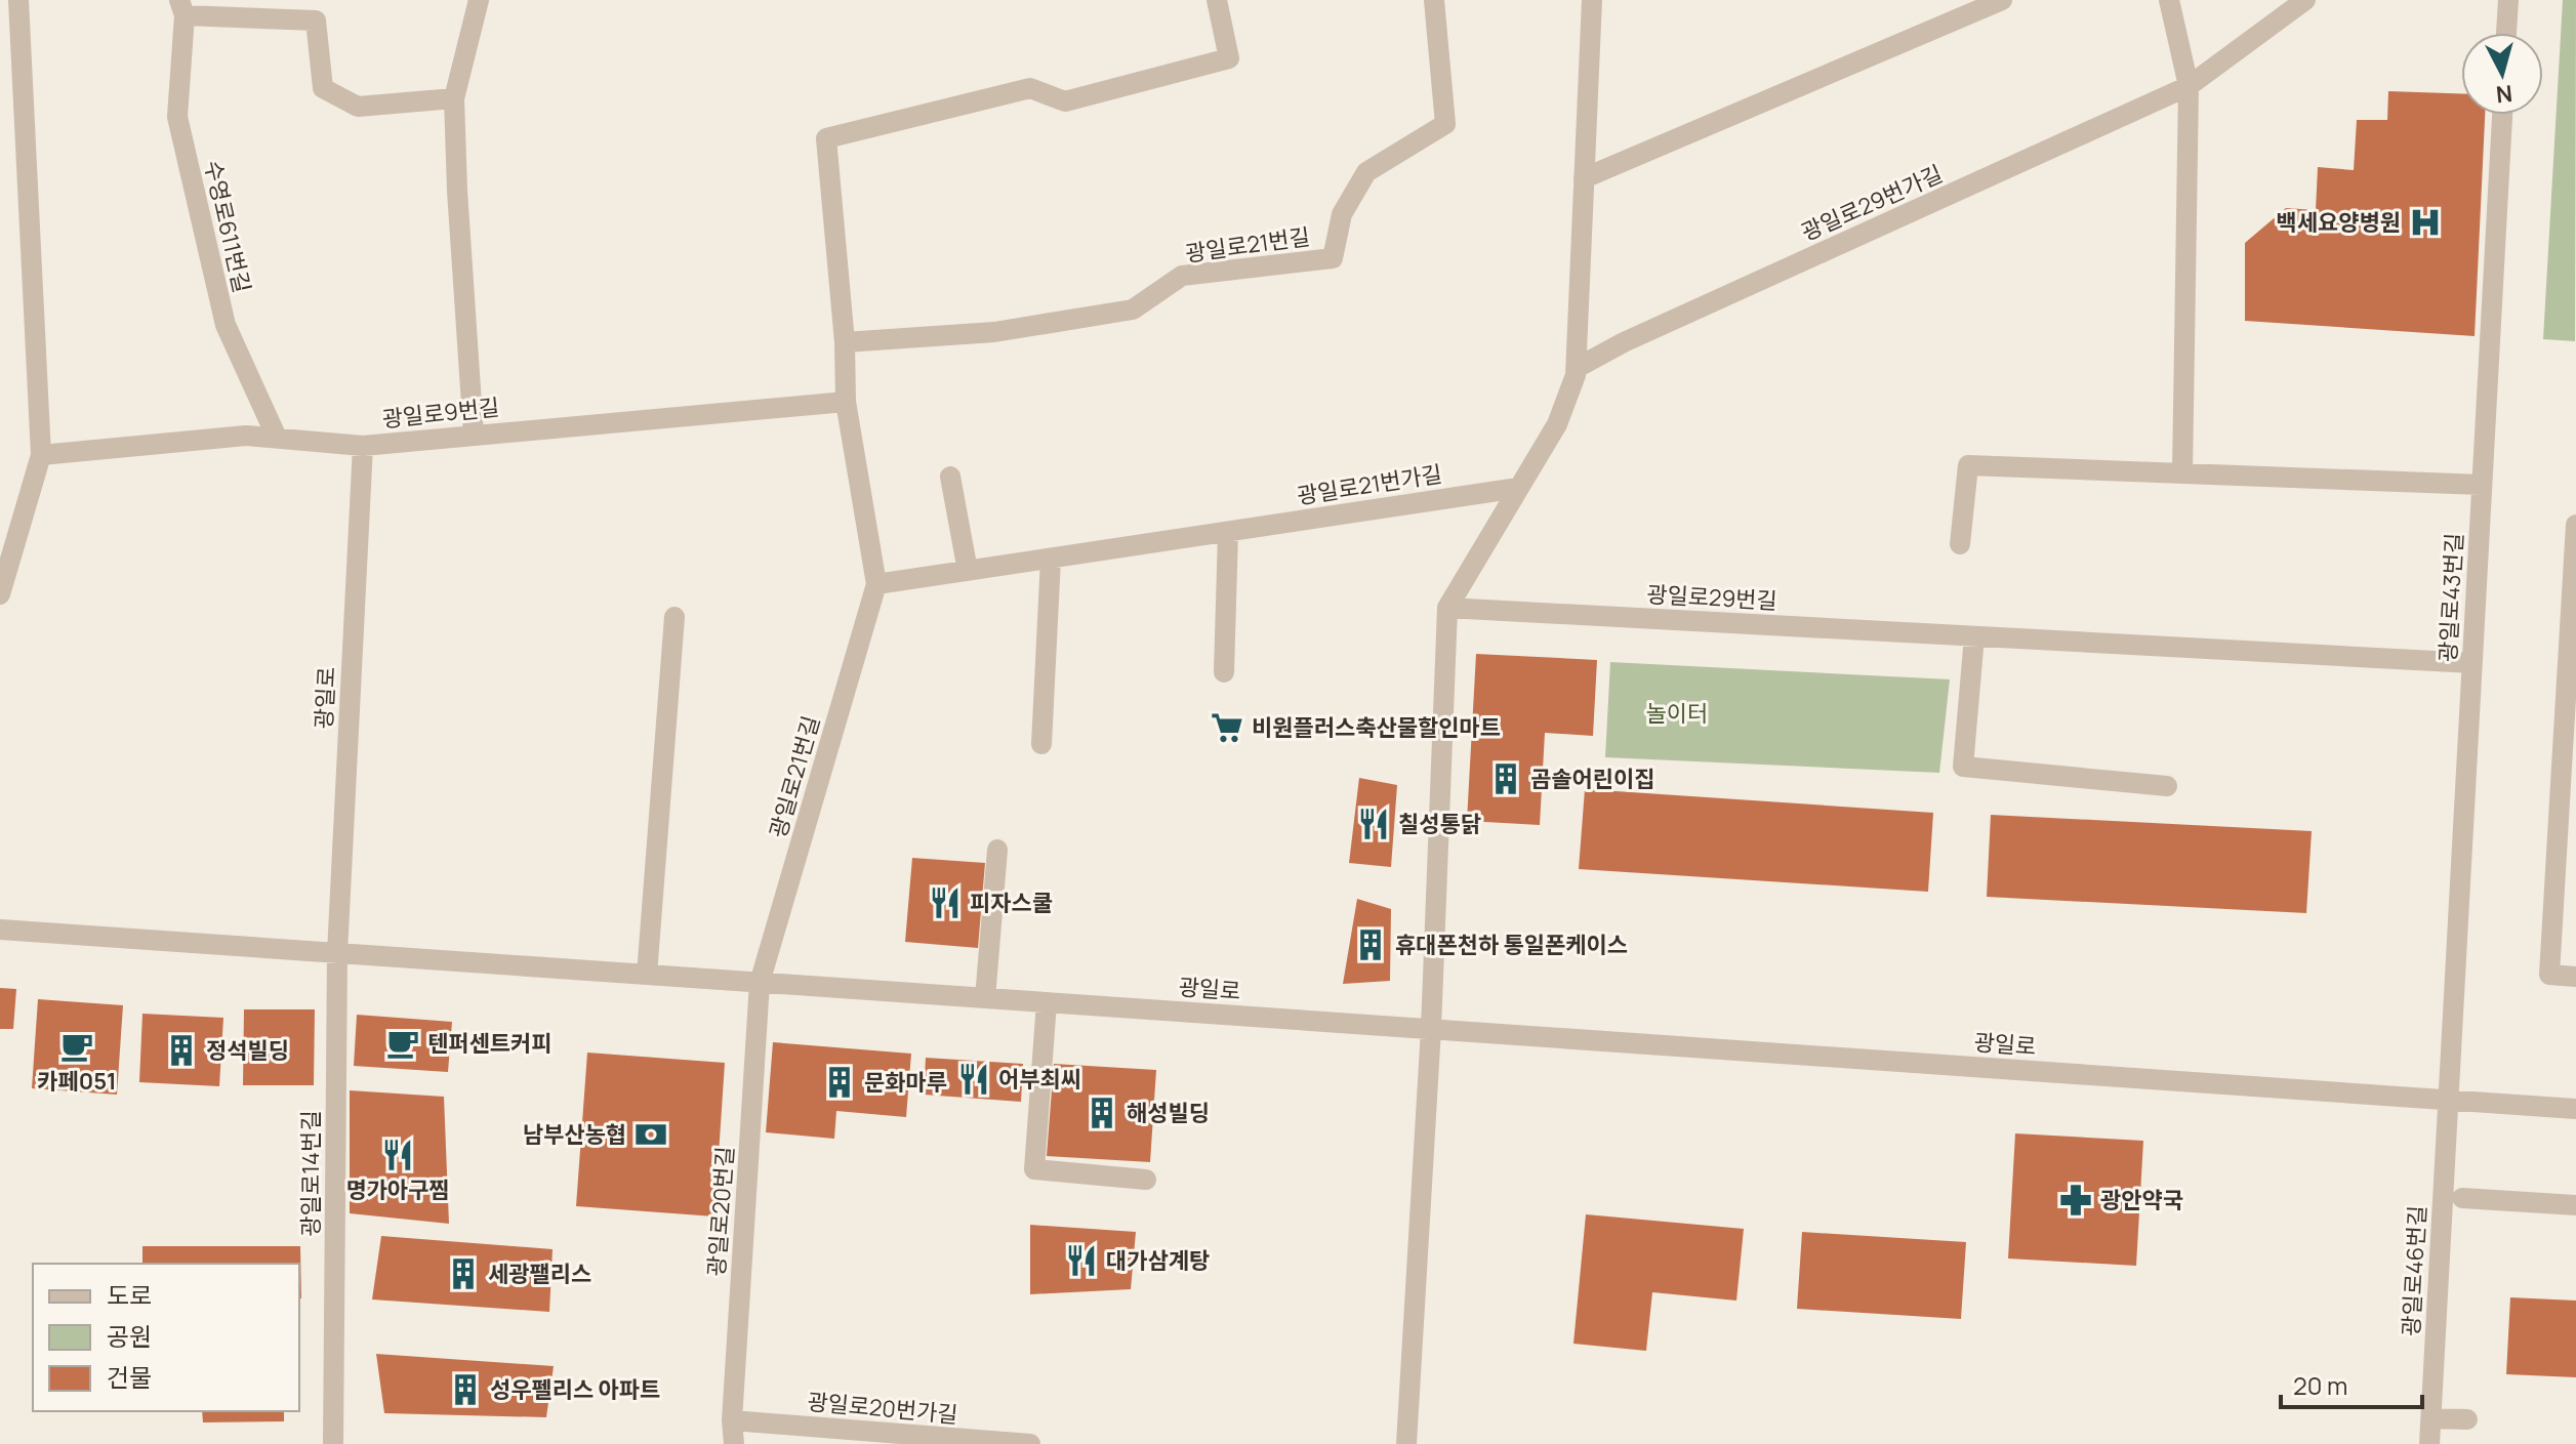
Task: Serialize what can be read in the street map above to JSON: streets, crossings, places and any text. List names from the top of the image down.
{
  "streets": {
    "street": [
      "광일로29번가길",
      "수영로611번길",
      "광일로21번길",
      "광일로9번길",
      "광일로21번가길",
      "광일로29번길",
      "광일로43번길",
      "광일로",
      "광일로14번길",
      "광일로20번길",
      "광일로46번길",
      "광일로20번가길"
    ]
  },
  "crossings": [
    ["수영로611번길", "광일로9번길"],
    ["광일로21번길", "광일로9번길"],
    ["광일로21번길", "광일로21번가길"],
    ["광일로21번길", "광일로"],
    ["광일로21번길", "광일로20번길"],
    ["광일로9번길", "광일로"],
    ["광일로29번길", "광일로43번길"],
    ["광일로43번길", "광일로"],
    ["광일로43번길", "광일로46번길"],
    ["광일로", "광일로14번길"],
    ["광일로", "광일로20번길"],
    ["광일로", "광일로46번길"],
    ["광일로20번길", "광일로20번가길"]
  ],
  "parks": ["놀이터"],
  "places": {
    "hospital": ["백세요양병원"],
    "supermarket": ["비원플러스축산물할인마트"],
    "building": [
      "곰솔어린이집",
      "휴대폰천하 통일폰케이스",
      "정석빌딩",
      "문화마루",
      "해성빌딩",
      "세광팰리스",
      "성우펠리스 아파트"
    ],
    "restaurant": [
      "칠성통닭",
      "피자스쿨",
      "어부최씨",
      "명가아구찜",
      "대가삼계탕"
    ],
    "cafe": ["텐퍼센트커피", "카페051"],
    "bank": ["남부산농협"],
    "pharmacy": ["광안약국"]
  },
  "legend": ["도로", "공원", "건물"],
  "scale_bar": "20 m",
  "north": "bottom"
}
